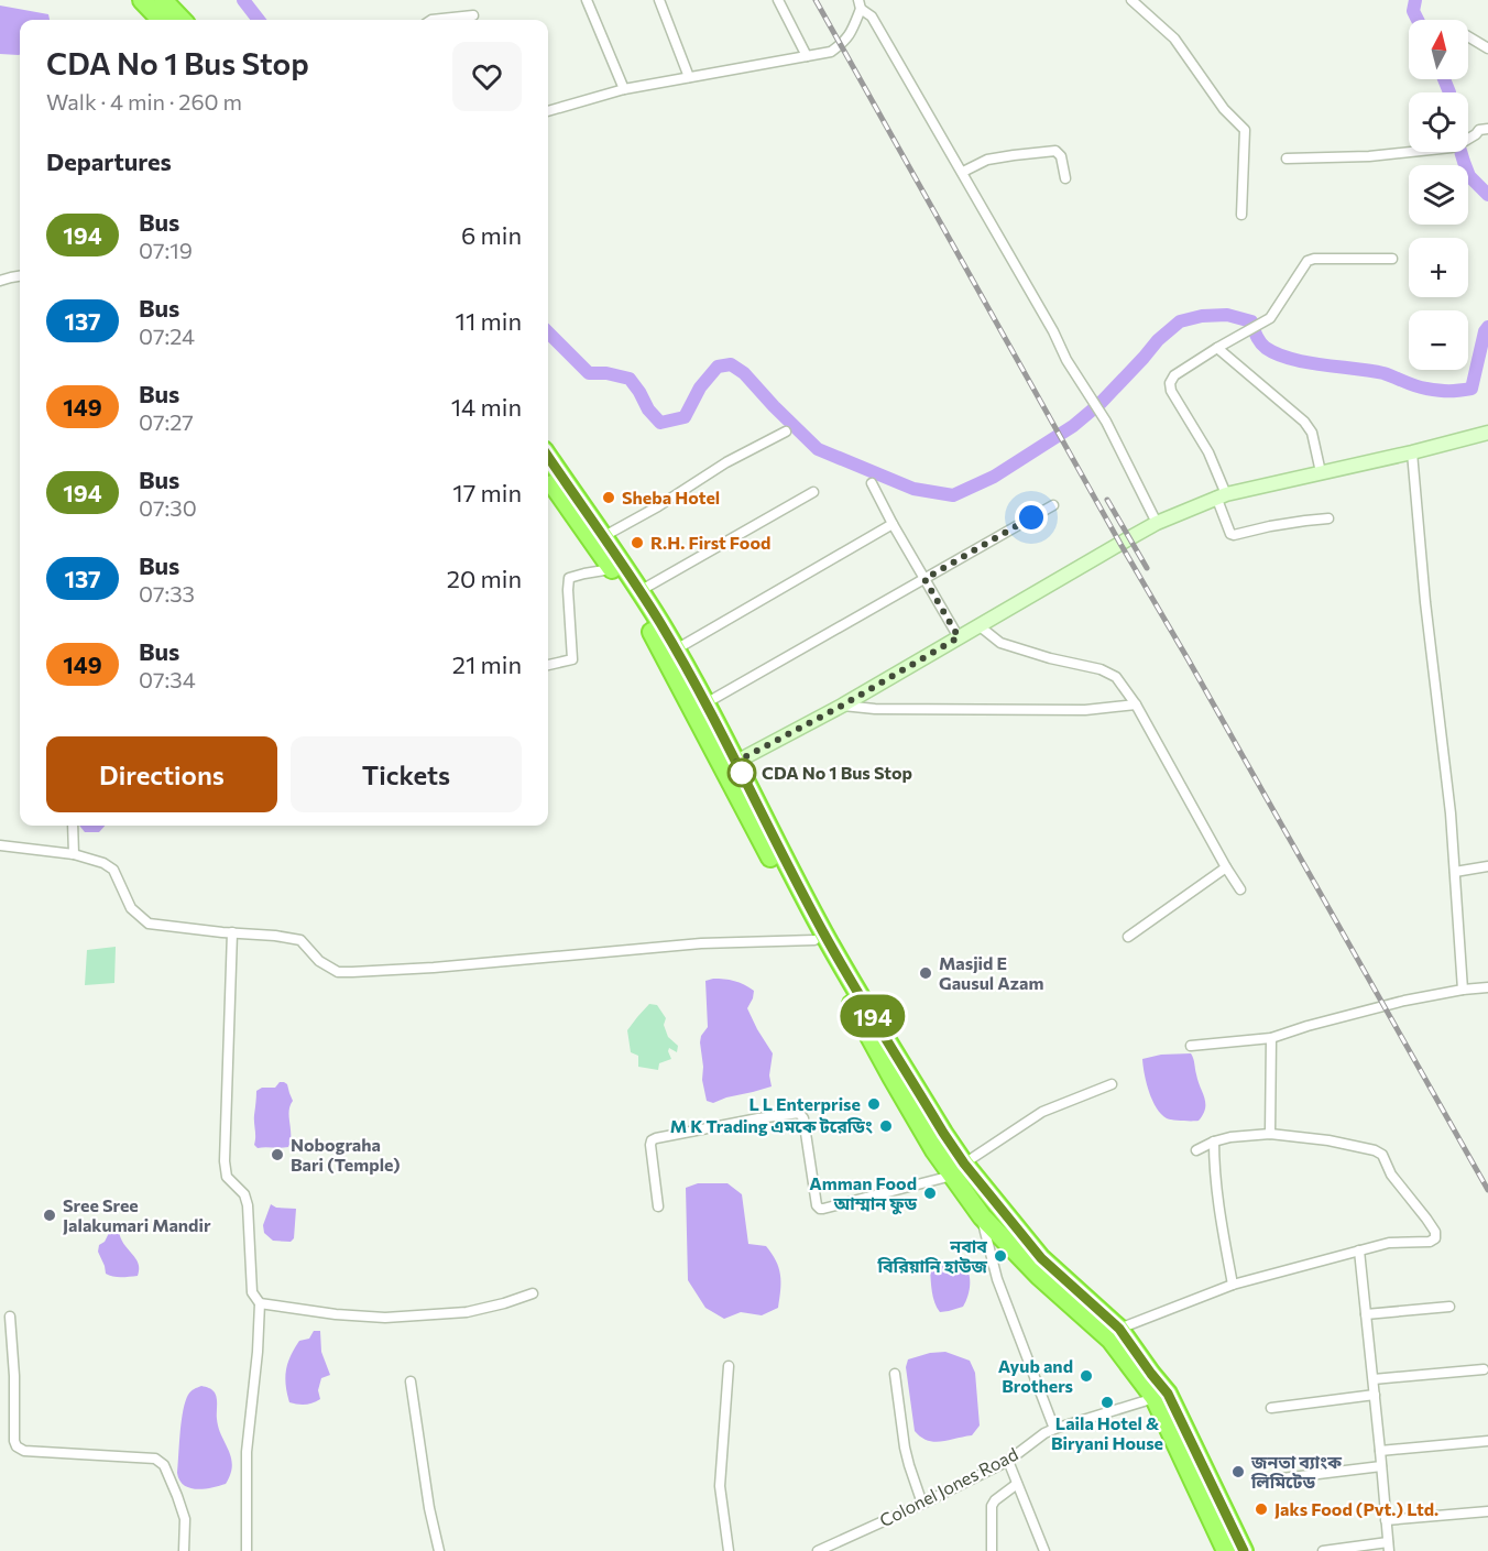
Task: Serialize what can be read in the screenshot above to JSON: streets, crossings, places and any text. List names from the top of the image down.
{
  "streets": {
    "street": ["Colonel Jones Road"]
  },
  "places": [
    "Sheba Hotel",
    "R.H. First Food",
    "CDA No 1 Bus Stop",
    "Masjid E Gausul Azam",
    "L L Enterprise",
    "M K Trading এমকে টরেডিং",
    "Nobograha Bari (Temple)",
    "Amman Food আম্মান ফুড",
    "Sree Sree Jalakumari Mandir",
    "নবাব বিরিয়ানি হাউজ",
    "Ayub and Brothers",
    "Laila Hotel & Biryani House",
    "জনতা ব্যাংক লিমিটেড",
    "Jaks Food (Pvt.) Ltd."
  ],
  "lines": ["bus line 194"],
  "north": "top",
  "page": {
    "on_map": "194",
    "map_buttons": ["+", "−"],
    "heading": [
      ["CDA No 1 Bus Stop", "Walk · 4 min · 260 m"],
      "Departures"
    ],
    "list": [
      {
        "mark": "194",
        "name": "Bus",
        "note": "07:19",
        "value": "6 min"
      },
      {
        "mark": "137",
        "name": "Bus",
        "note": "07:24",
        "value": "11 min"
      },
      {
        "mark": "149",
        "name": "Bus",
        "note": "07:27",
        "value": "14 min"
      },
      {
        "mark": "194",
        "name": "Bus",
        "note": "07:30",
        "value": "17 min"
      },
      {
        "mark": "137",
        "name": "Bus",
        "note": "07:33",
        "value": "20 min"
      },
      {
        "mark": "149",
        "name": "Bus",
        "note": "07:34",
        "value": "21 min"
      }
    ],
    "buttons": ["Directions", "Tickets"]
  }
}
